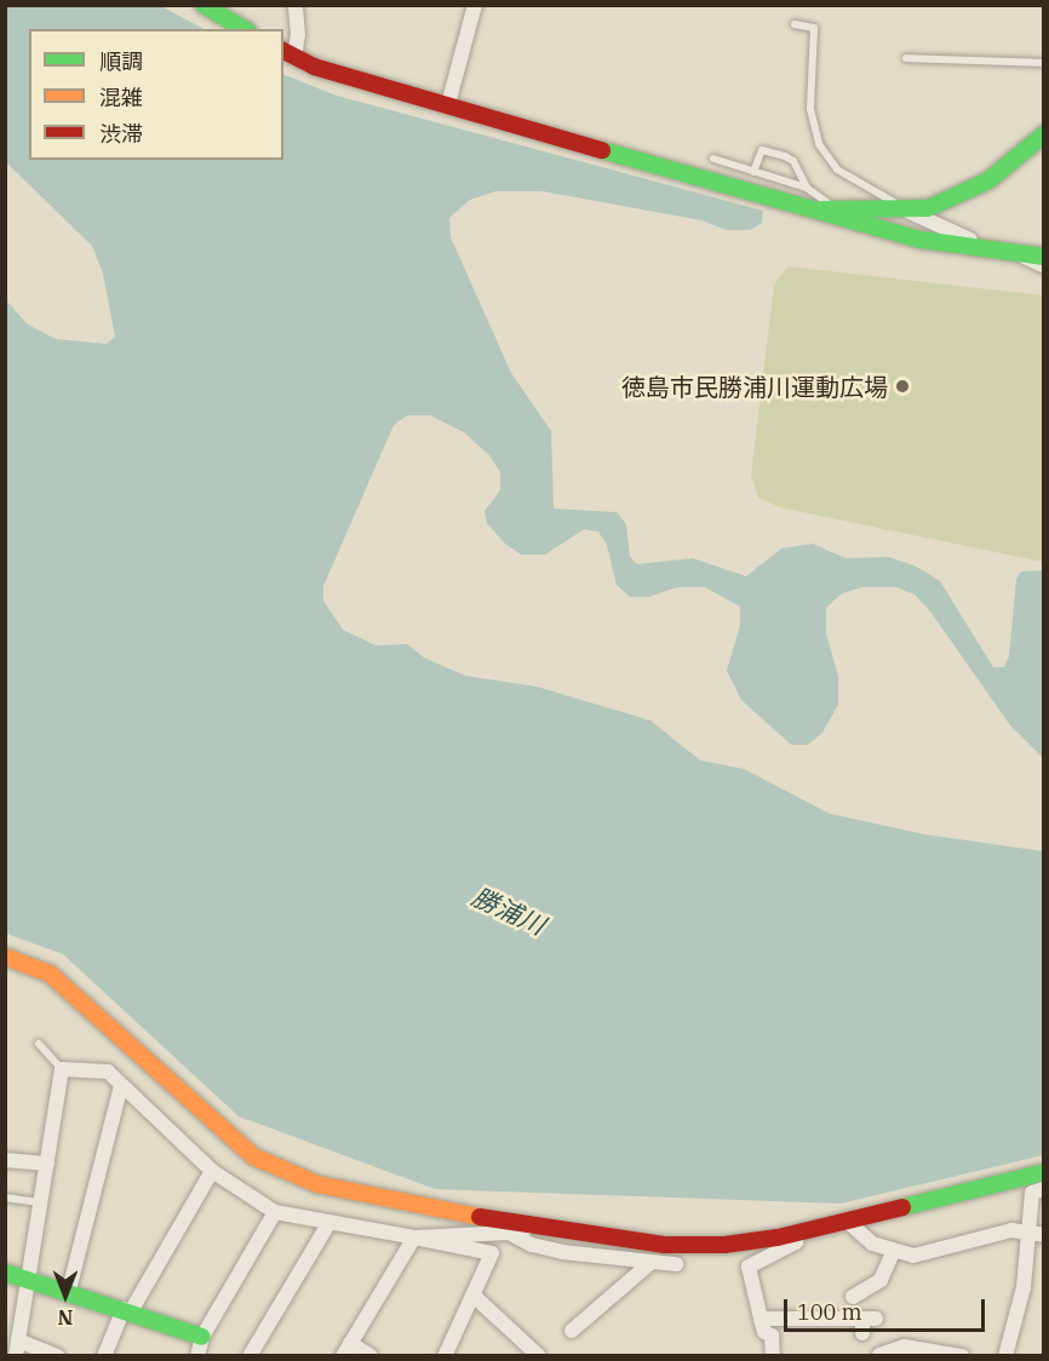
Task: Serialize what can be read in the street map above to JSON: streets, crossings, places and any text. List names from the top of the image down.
{
  "water": ["勝浦川"],
  "places": ["徳島市民勝浦川運動広場"],
  "legend": ["順調", "混雑", "渋滞"],
  "scale_bar": "100 m",
  "north": "bottom"
}
